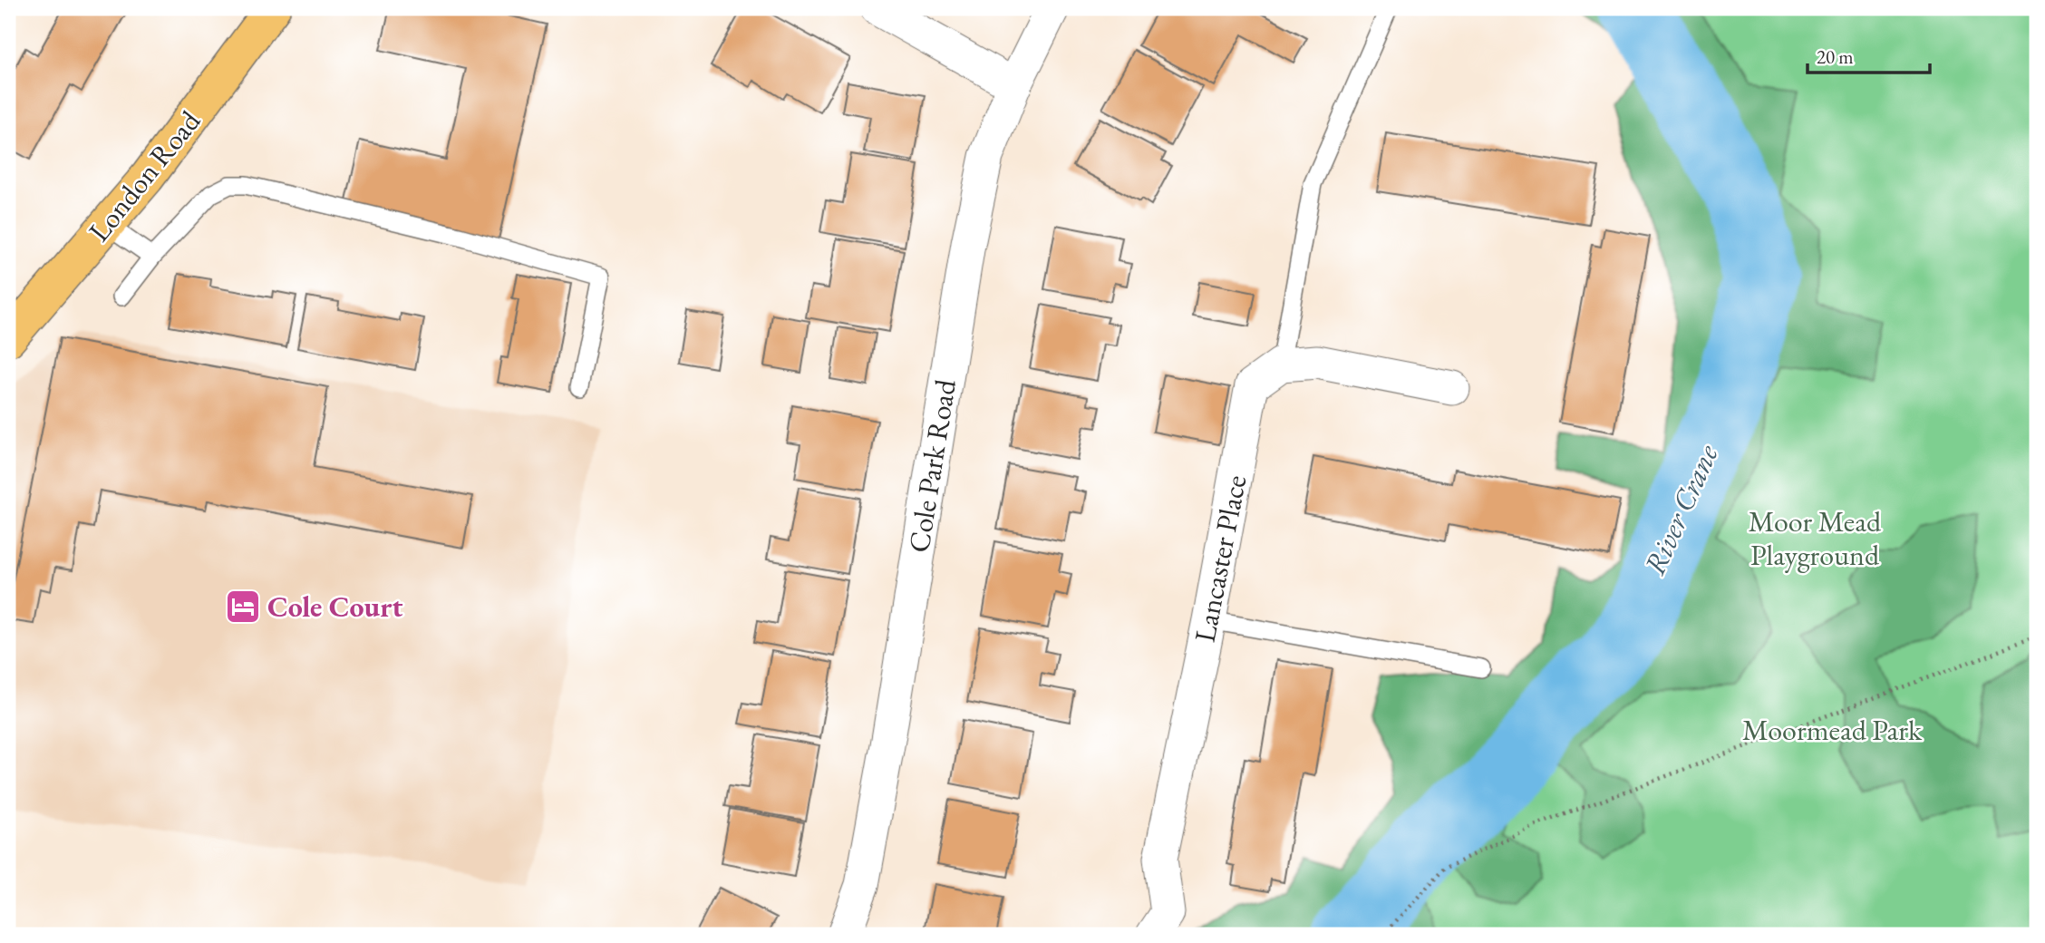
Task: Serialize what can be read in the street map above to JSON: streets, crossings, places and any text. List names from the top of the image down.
{
  "streets": {
    "main road": ["London Road"],
    "street": ["Cole Park Road", "Lancaster Place"]
  },
  "water": ["River Crane"],
  "parks": ["Moor Mead Playground", "Moormead Park"],
  "places": {
    "hotel": ["Cole Court"]
  },
  "scale_bar": "20 m"
}
